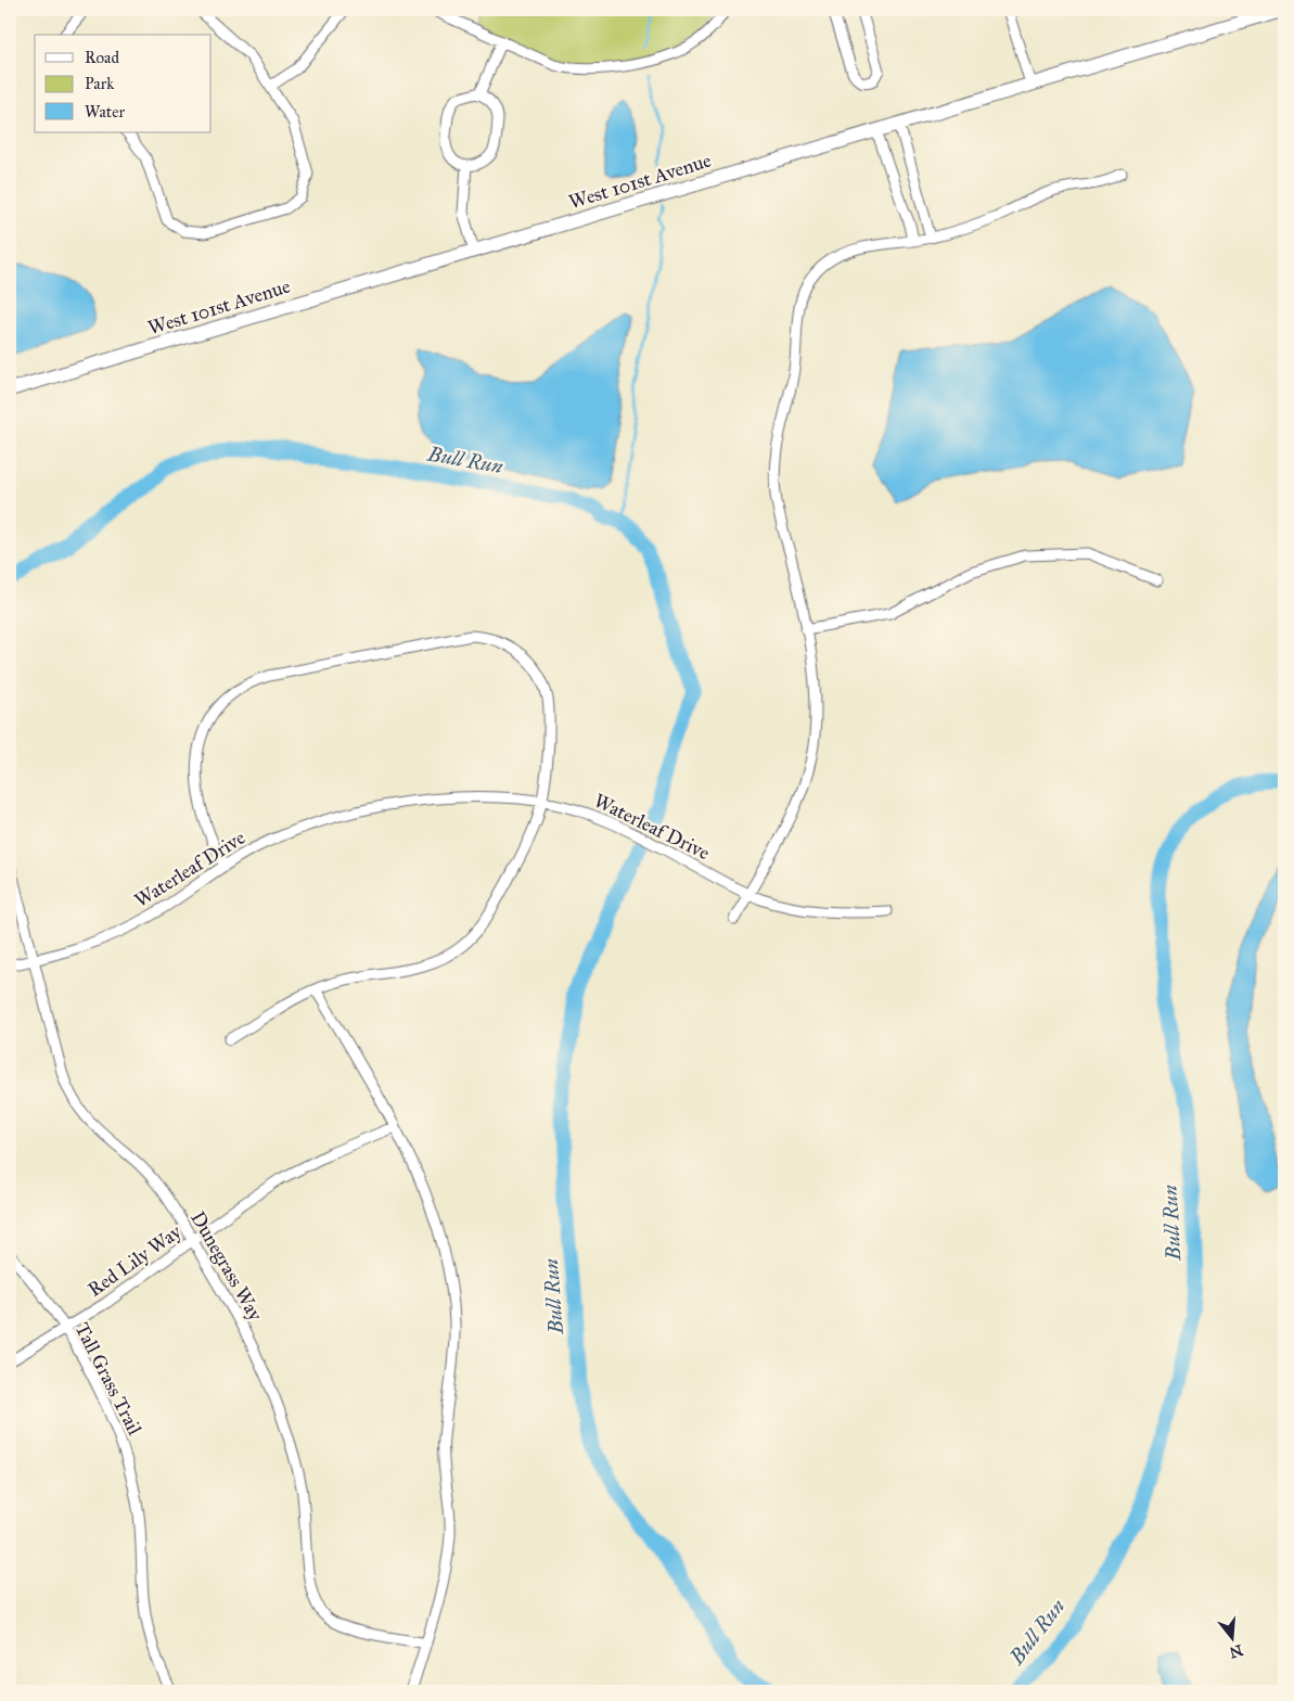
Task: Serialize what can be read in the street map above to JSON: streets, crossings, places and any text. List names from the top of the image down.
{
  "streets": {
    "street": [
      "West 101st Avenue",
      "Waterleaf Drive",
      "Red Lily Way",
      "Dunegrass Way",
      "Tall Grass Trail"
    ]
  },
  "crossings": [
    ["Waterleaf Drive", "Dunegrass Way"],
    ["Red Lily Way", "Dunegrass Way"],
    ["Red Lily Way", "Tall Grass Trail"]
  ],
  "water": ["Bull Run"],
  "legend": ["Road", "Park", "Water"],
  "north": "bottom"
}
